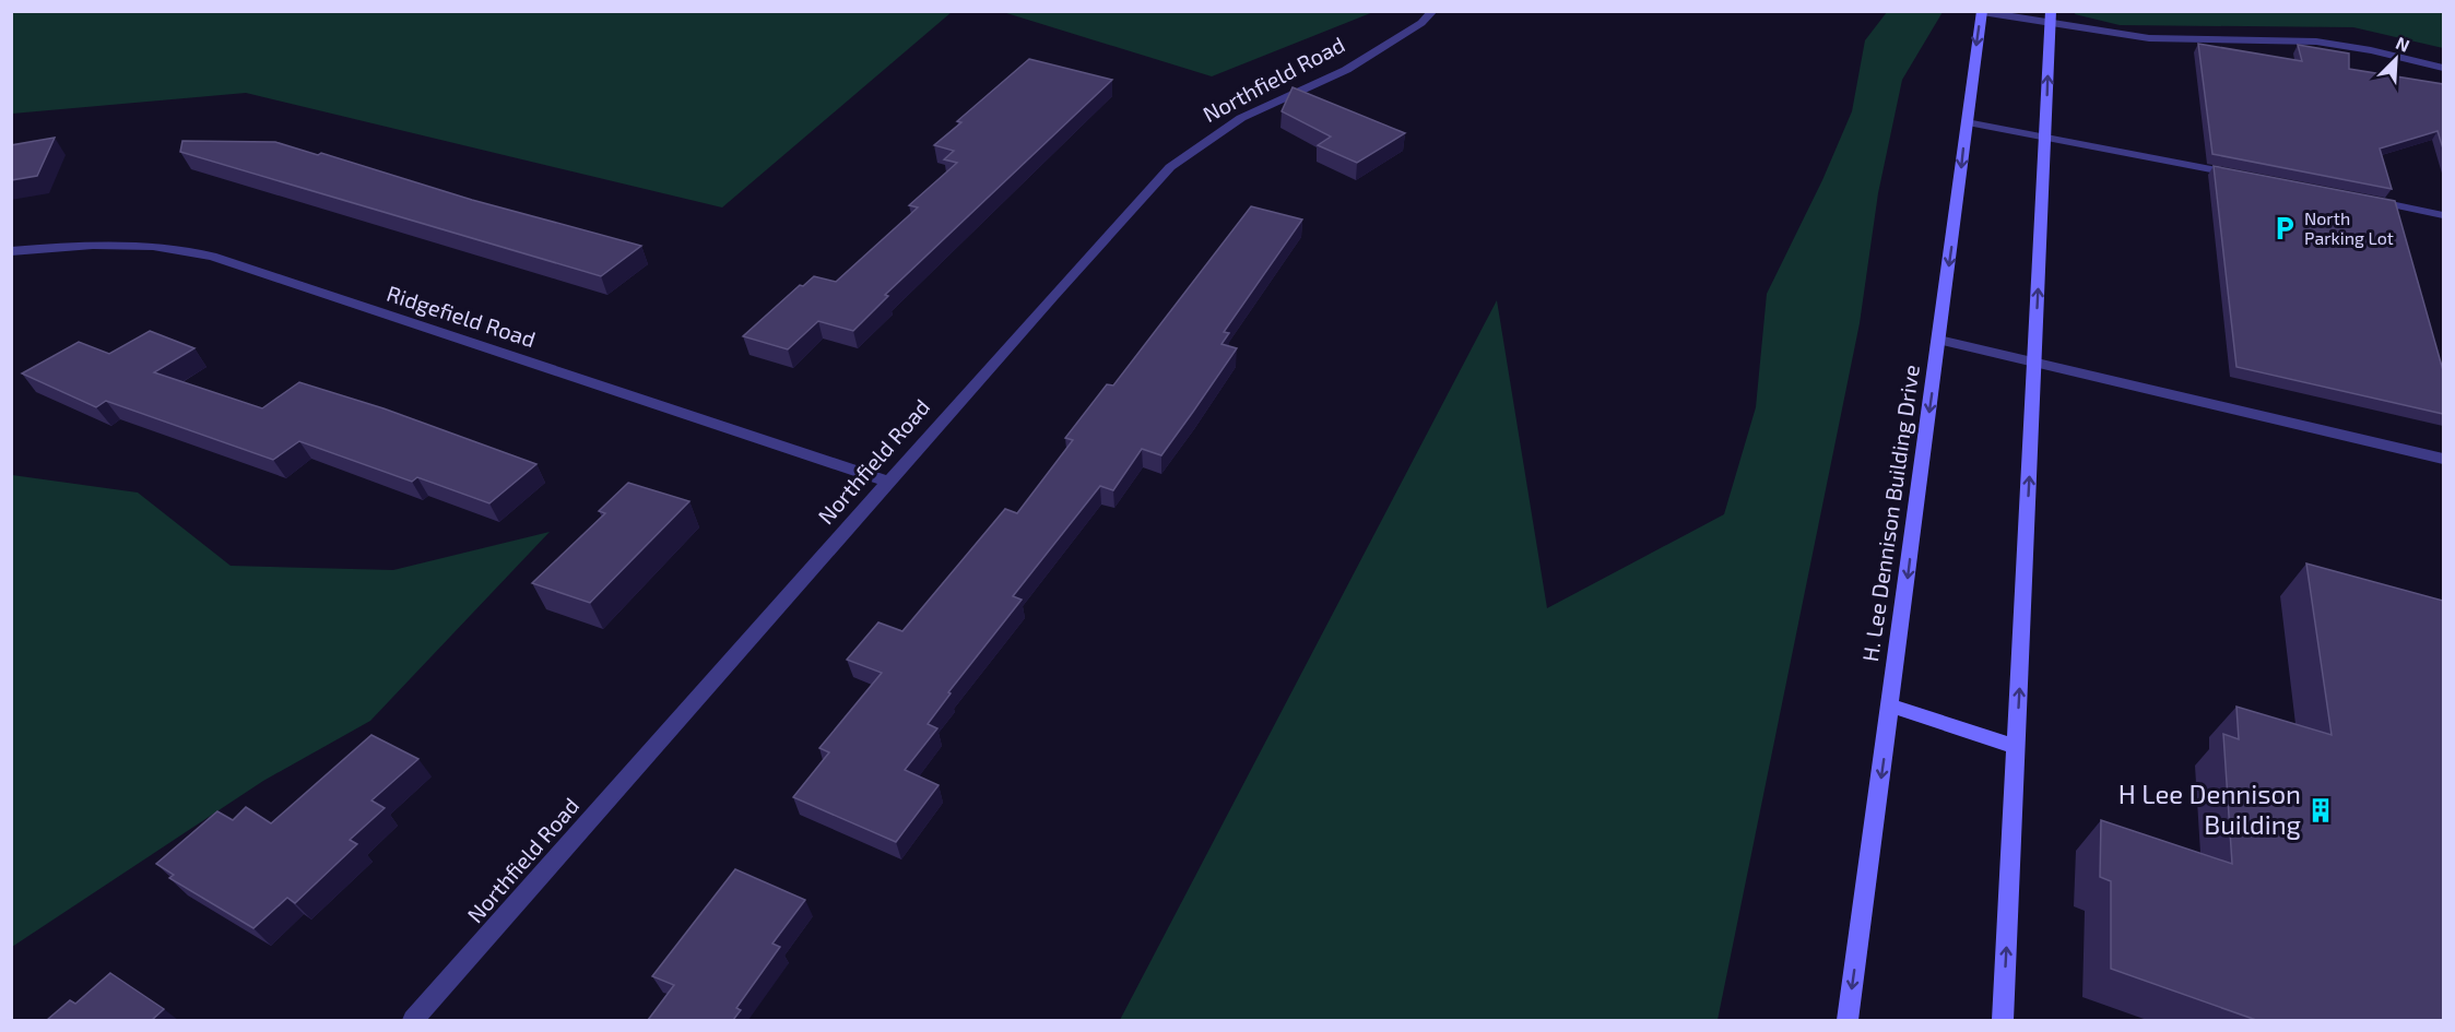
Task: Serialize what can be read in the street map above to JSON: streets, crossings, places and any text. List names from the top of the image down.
{
  "streets": {
    "street": ["Northfield Road", "Ridgefield Road", "H. Lee Dennison Building Drive"]
  },
  "crossings": [
    ["Northfield Road", "Ridgefield Road"]
  ],
  "places": {
    "parking": ["North Parking Lot"],
    "building": ["H Lee Dennison Building"]
  },
  "north": "top right"
}
